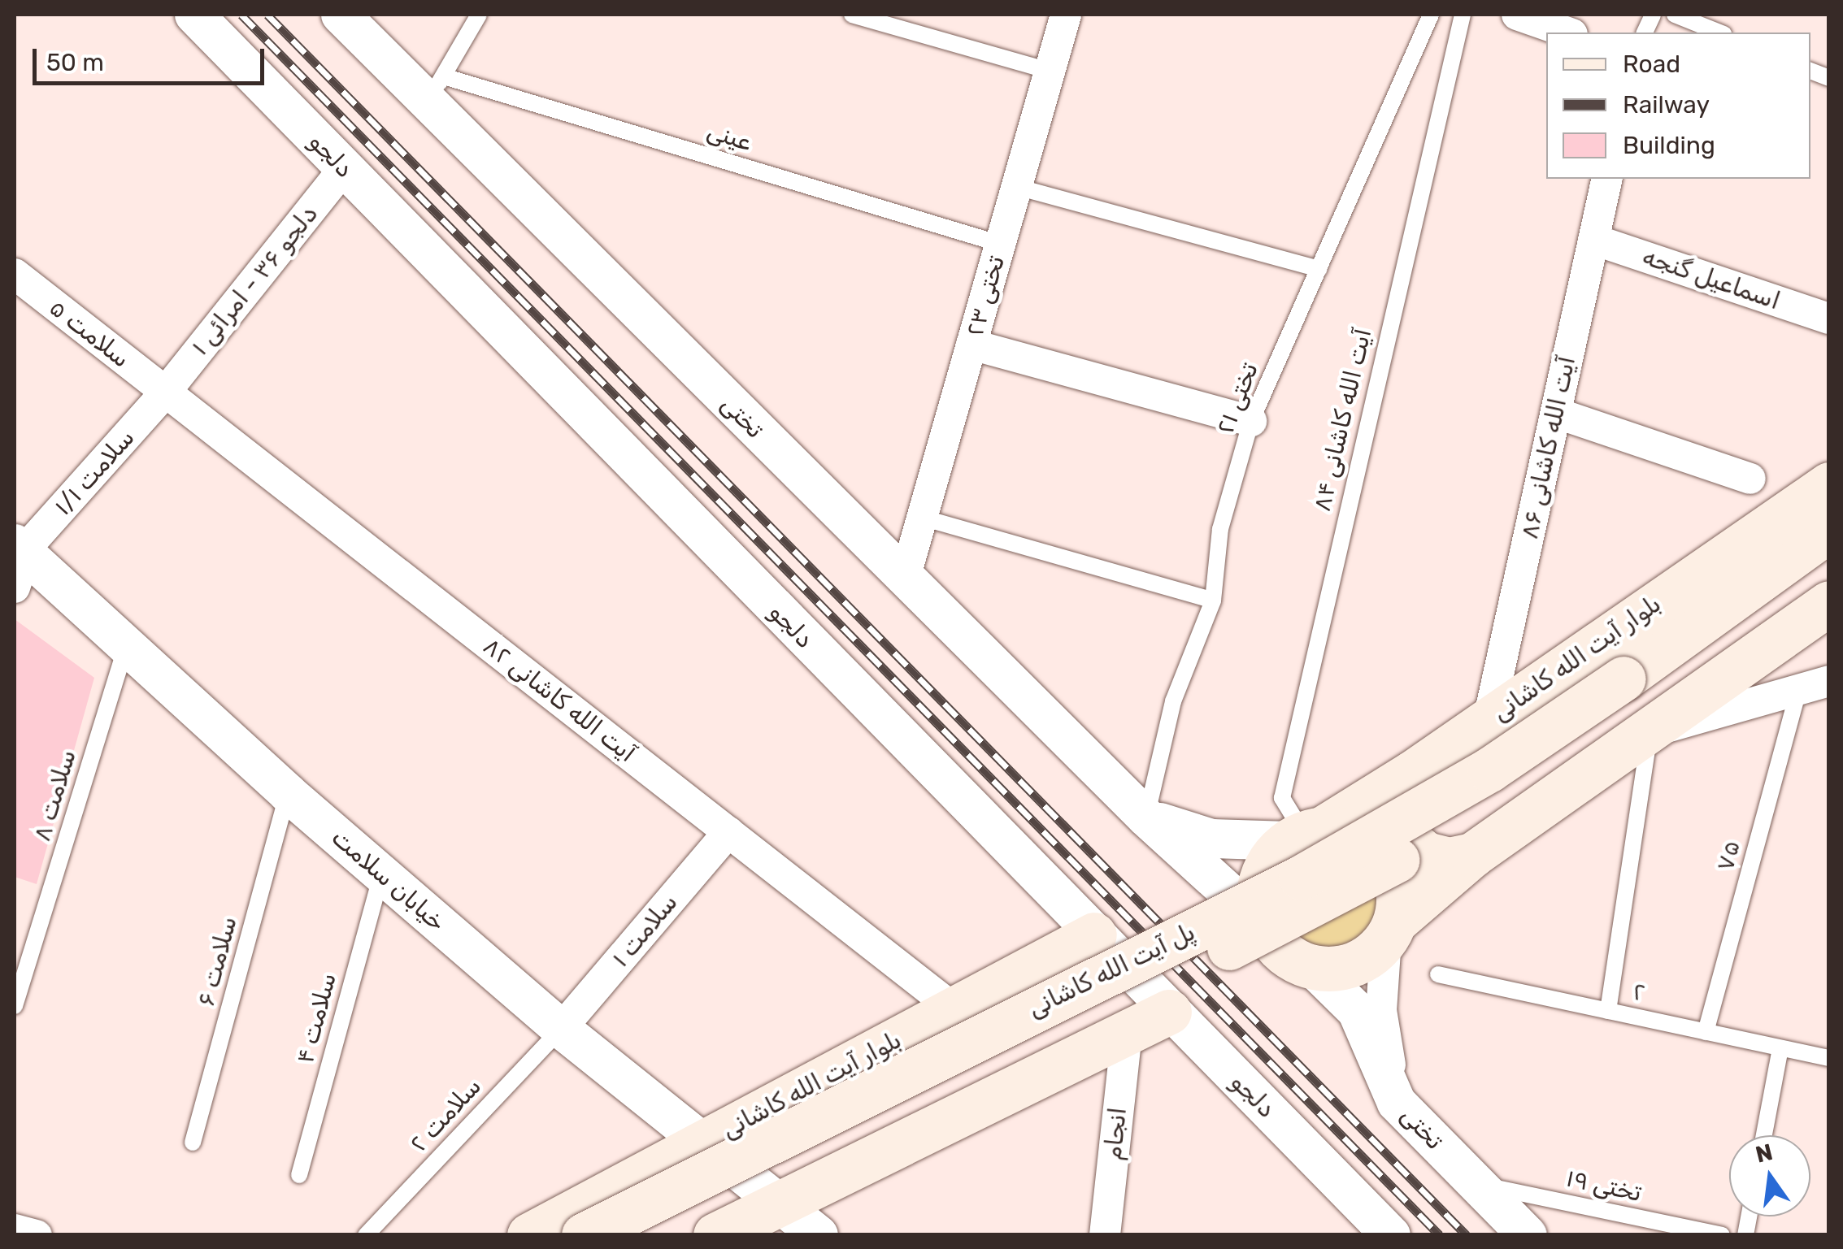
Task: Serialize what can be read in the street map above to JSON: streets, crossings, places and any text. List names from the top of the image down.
{
  "streets": {
    "main road": ["بلوار آیت الله کاشانی", "پل آیت الله کاشانی"],
    "street": [
      "دلجو",
      "اسماعیل گنجه",
      "دلجو ۳۶ - امرائی ۱",
      "تختی ۲۳",
      "سلامت ۵",
      "تختی",
      "آیت الله کاشانی ۸۶",
      "سلامت ۱/۱",
      "آیت الله کاشانی ۸۲",
      "خیابان سلامت",
      "سلامت ۱",
      "انجام"
    ],
    "lane": [
      "عینی",
      "تختی ۲۱",
      "آیت الله کاشانی ۸۴",
      "سلامت ۸",
      "۷۵",
      "سلامت ۶",
      "۲",
      "سلامت ۴",
      "سلامت ۲",
      "تختی ۱۹"
    ]
  },
  "crossings": [
    ["عینی", "تختی ۲۳"],
    ["عینی", "تختی"],
    ["دلجو", "دلجو ۳۶ - امرائی ۱"],
    ["دلجو", "بلوار آیت الله کاشانی"],
    ["اسماعیل گنجه", "آیت الله کاشانی ۸۶"],
    ["دلجو ۳۶ - امرائی ۱", "سلامت ۵"],
    ["دلجو ۳۶ - امرائی ۱", "سلامت ۱/۱"],
    ["دلجو ۳۶ - امرائی ۱", "آیت الله کاشانی ۸۲"],
    ["تختی ۲۳", "تختی"],
    ["سلامت ۵", "سلامت ۱/۱"],
    ["سلامت ۵", "آیت الله کاشانی ۸۲"],
    ["تختی ۲۱", "تختی"],
    ["تختی", "آیت الله کاشانی ۸۴"],
    ["تختی", "بلوار آیت الله کاشانی"],
    ["تختی", "تختی ۱۹"],
    ["آیت الله کاشانی ۸۴", "بلوار آیت الله کاشانی"],
    ["آیت الله کاشانی ۸۶", "بلوار آیت الله کاشانی"],
    ["سلامت ۱/۱", "آیت الله کاشانی ۸۲"],
    ["سلامت ۱/۱", "خیابان سلامت"],
    ["بلوار آیت الله کاشانی", "آیت الله کاشانی ۸۲"],
    ["بلوار آیت الله کاشانی", "خیابان سلامت"],
    ["بلوار آیت الله کاشانی", "پل آیت الله کاشانی"],
    ["آیت الله کاشانی ۸۲", "سلامت ۱"],
    ["سلامت ۸", "خیابان سلامت"],
    ["۷۵", "۲"],
    ["خیابان سلامت", "سلامت ۱"],
    ["خیابان سلامت", "سلامت ۶"],
    ["خیابان سلامت", "سلامت ۴"],
    ["خیابان سلامت", "سلامت ۲"],
    ["سلامت ۱", "سلامت ۲"]
  ],
  "legend": ["Road", "Railway", "Building"],
  "scale_bar": "50 m",
  "north": "top"
}
